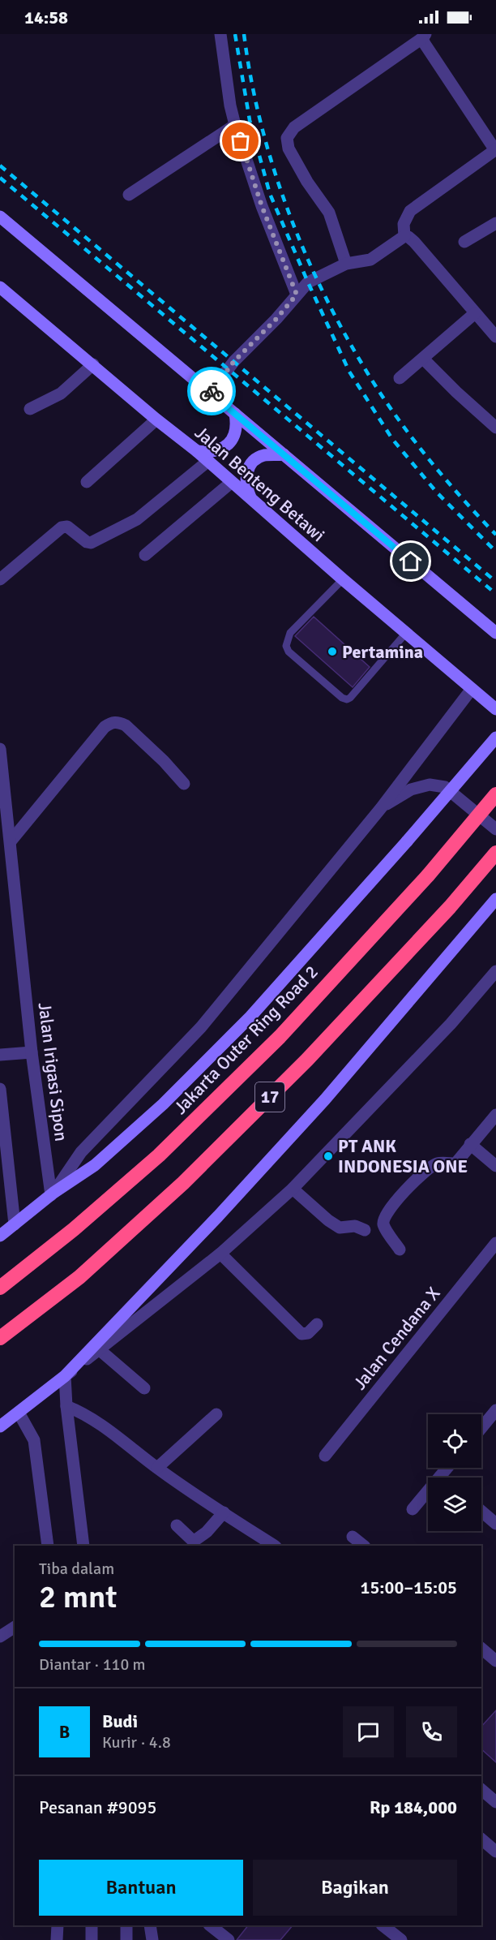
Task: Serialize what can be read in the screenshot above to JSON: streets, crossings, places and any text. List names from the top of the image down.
{
  "streets": {
    "highway": ["Jakarta Outer Ring Road 2", "17"],
    "main road": ["Jalan Benteng Betawi"],
    "street": ["Jalan Irigasi Sipon", "Jalan Cendana X"]
  },
  "places": ["Pertamina", "PT ANK INDONESIA ONE"],
  "page": {
    "status": "14:58",
    "heading": ["2 mnt", "Tiba dalam", "15:00–15:05"],
    "panel": [
      "Budi",
      "Kurir · 4.8",
      "Pesanan #9095",
      "Rp 184,000"
    ],
    "bar": "Diantar · 110 m",
    "round": "B",
    "buttons": ["Bantuan", "Bagikan"]
  }
}
